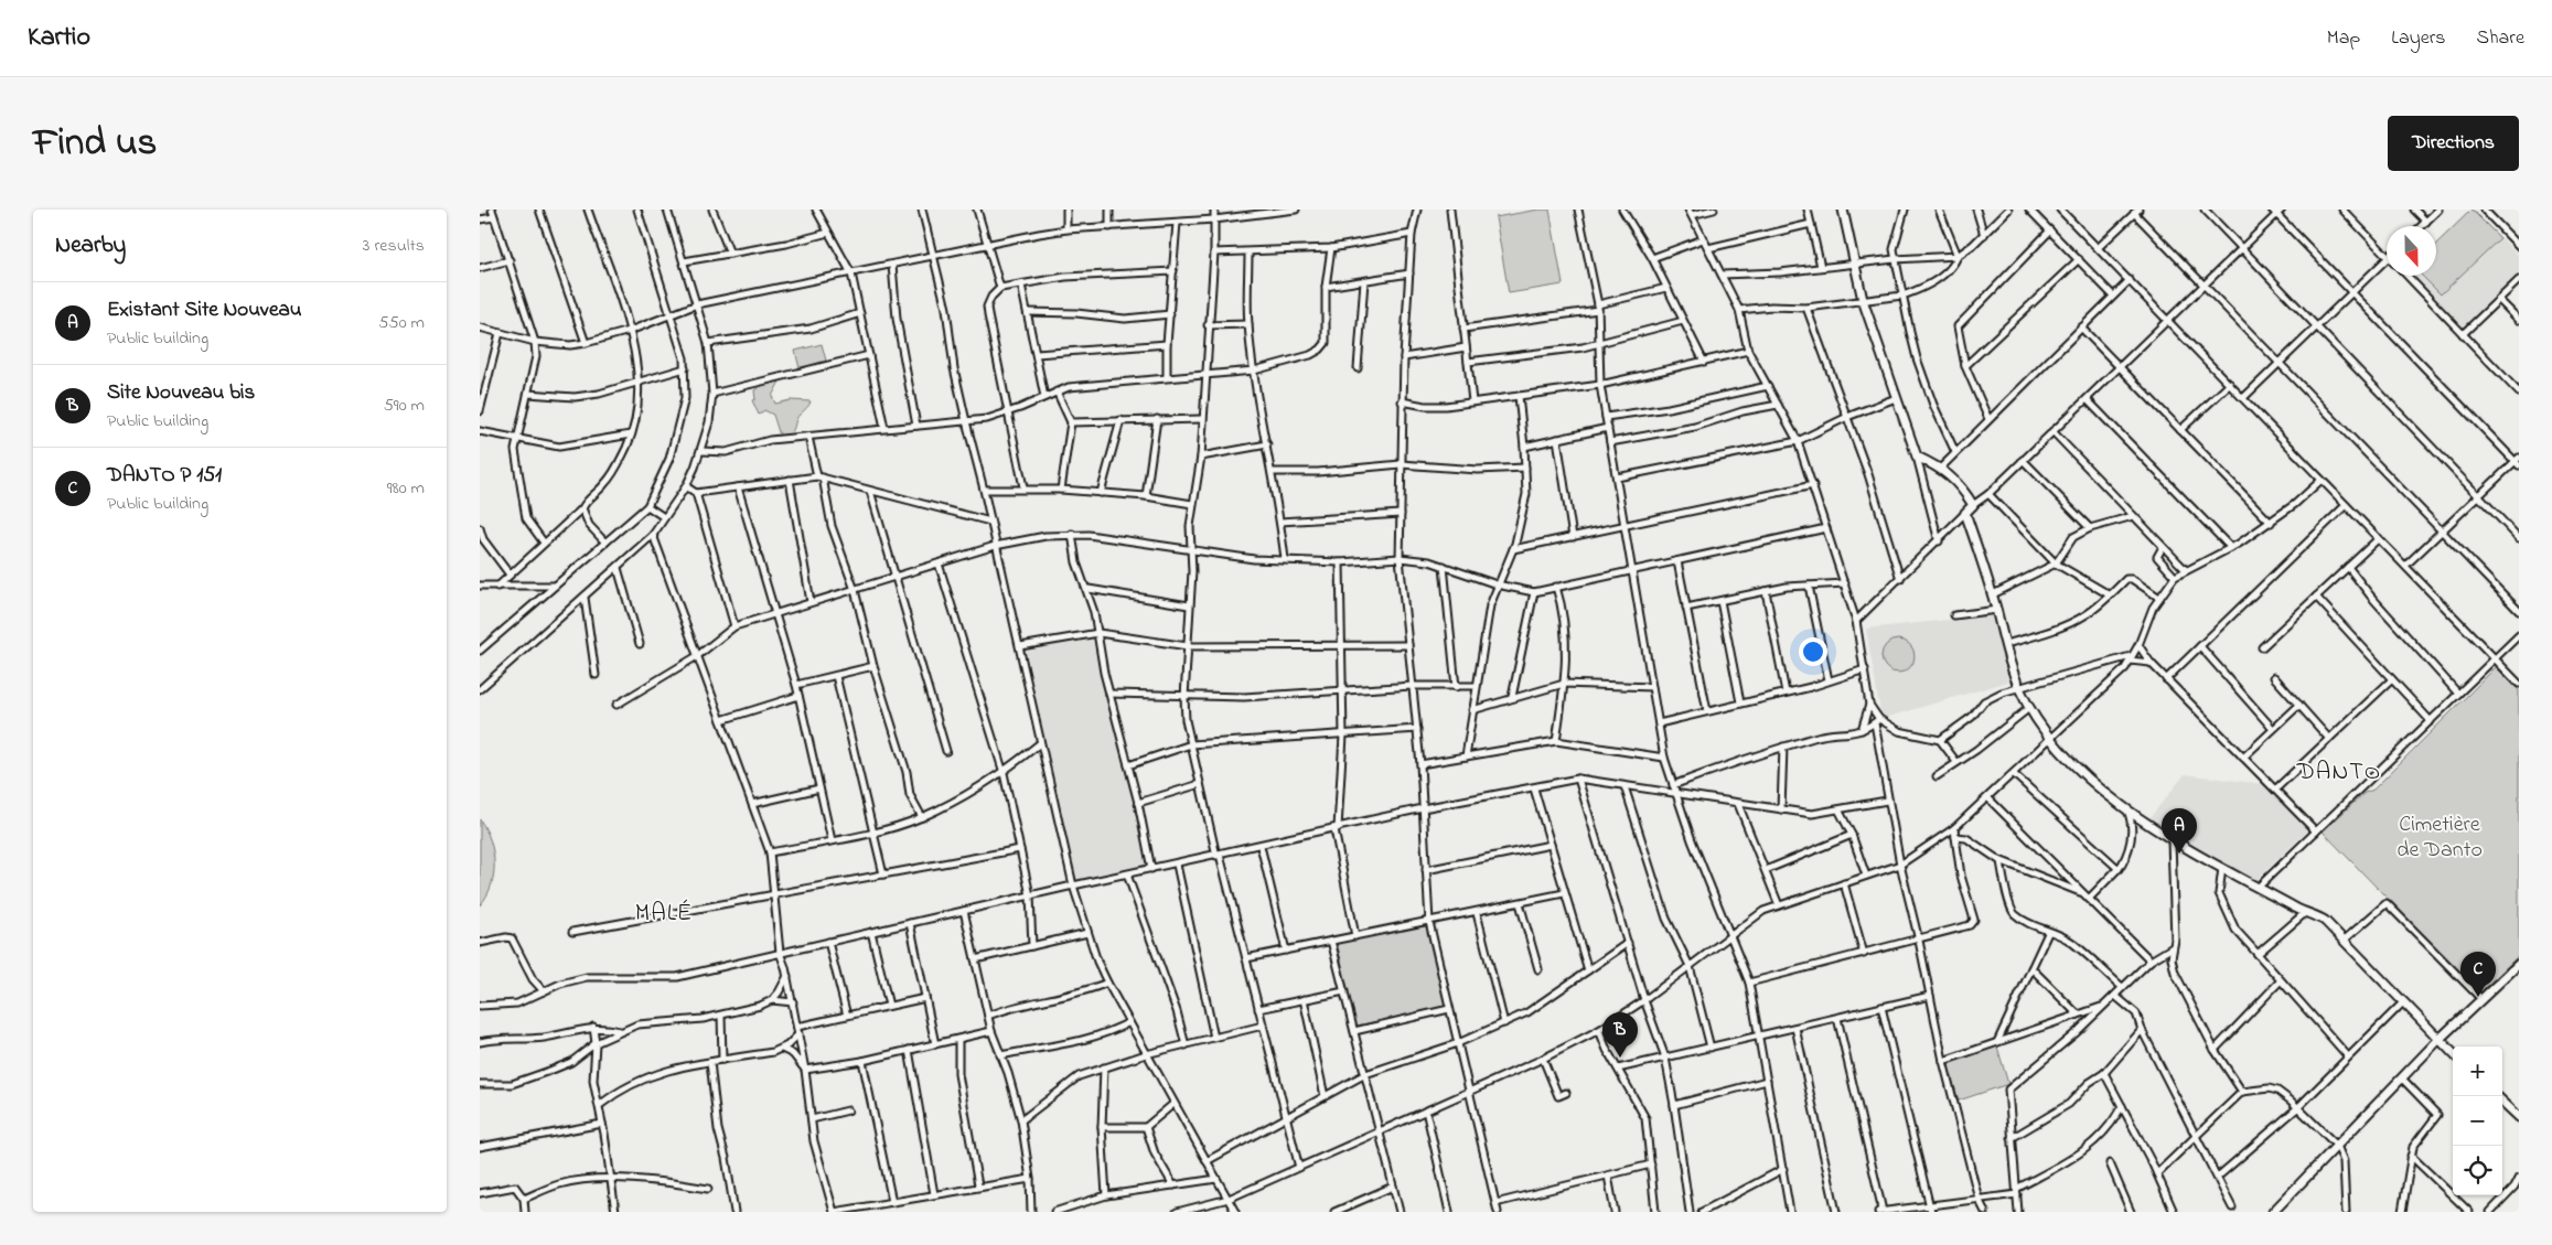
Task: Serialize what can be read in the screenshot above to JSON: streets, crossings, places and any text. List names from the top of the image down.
{
  "districts": ["DANTO", "MALÉ"],
  "parks": ["Cimetière de Danto"],
  "north": "bottom",
  "page": {
    "header": "Kartio",
    "nav": ["Map", "Layers", "Share"],
    "title": "Find us",
    "buttons": "Directions",
    "heading": ["Nearby", "3 results"],
    "list": [
      {
        "mark": "A",
        "name": "Existant Site Nouveau",
        "note": "Public building",
        "value": "550 m"
      },
      {
        "mark": "B",
        "name": "Site Nouveau bis",
        "note": "Public building",
        "value": "590 m"
      },
      {
        "mark": "C",
        "name": "DANTO P 151",
        "note": "Public building",
        "value": "980 m"
      }
    ],
    "pins": ["A", "C", "B"],
    "map_buttons": ["+", "−"]
  }
}
